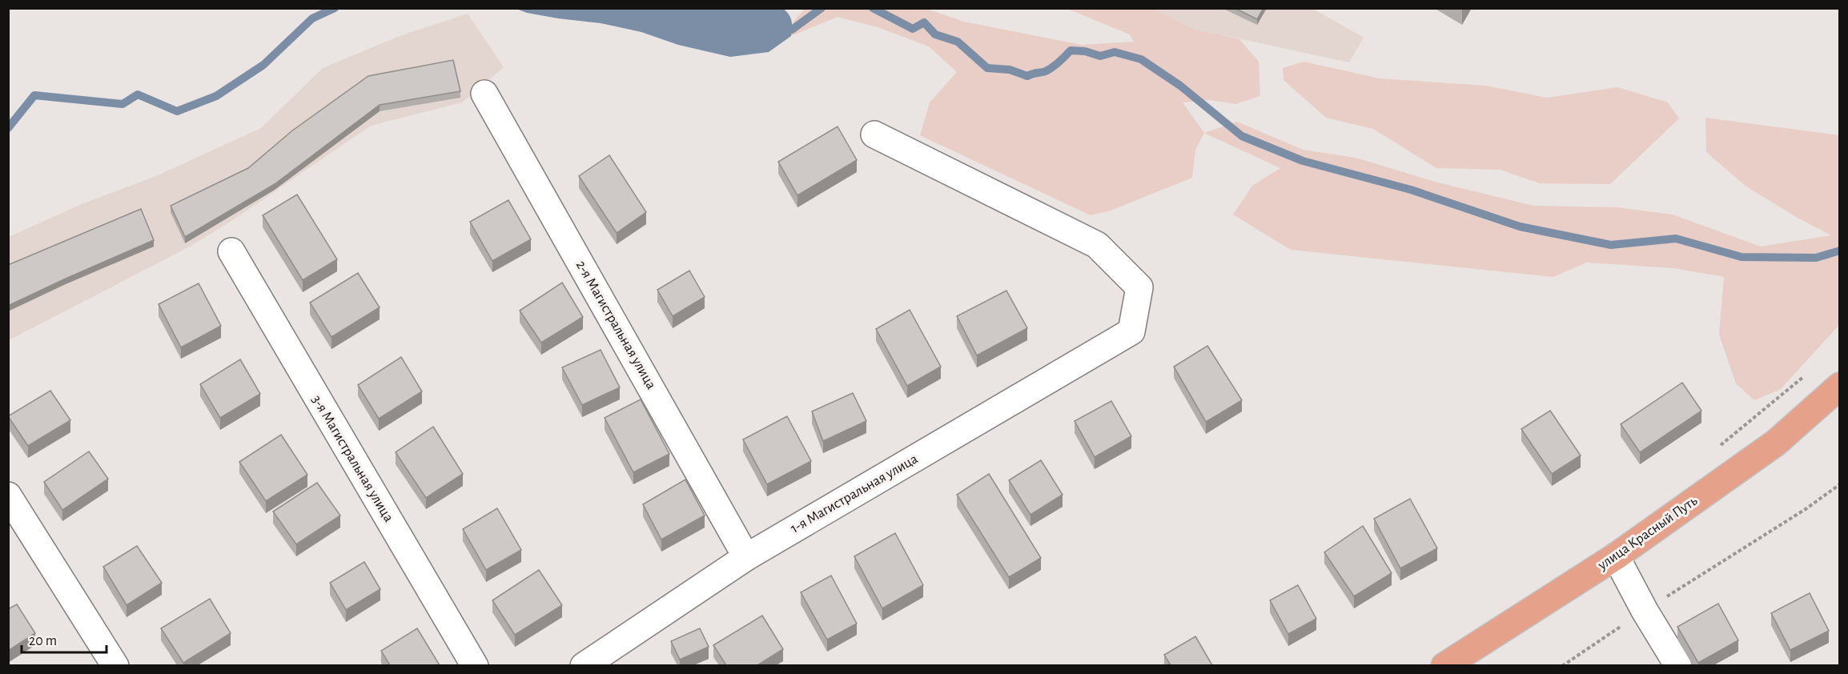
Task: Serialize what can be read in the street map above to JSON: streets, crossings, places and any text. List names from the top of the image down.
{
  "streets": {
    "main road": ["улица Красный Путь"],
    "street": ["2-я Магистральная улица", "3-я Магистральная улица", "1-я Магистральная улица"]
  },
  "crossings": [
    ["2-я Магистральная улица", "1-я Магистральная улица"]
  ],
  "scale_bar": "20 m"
}
